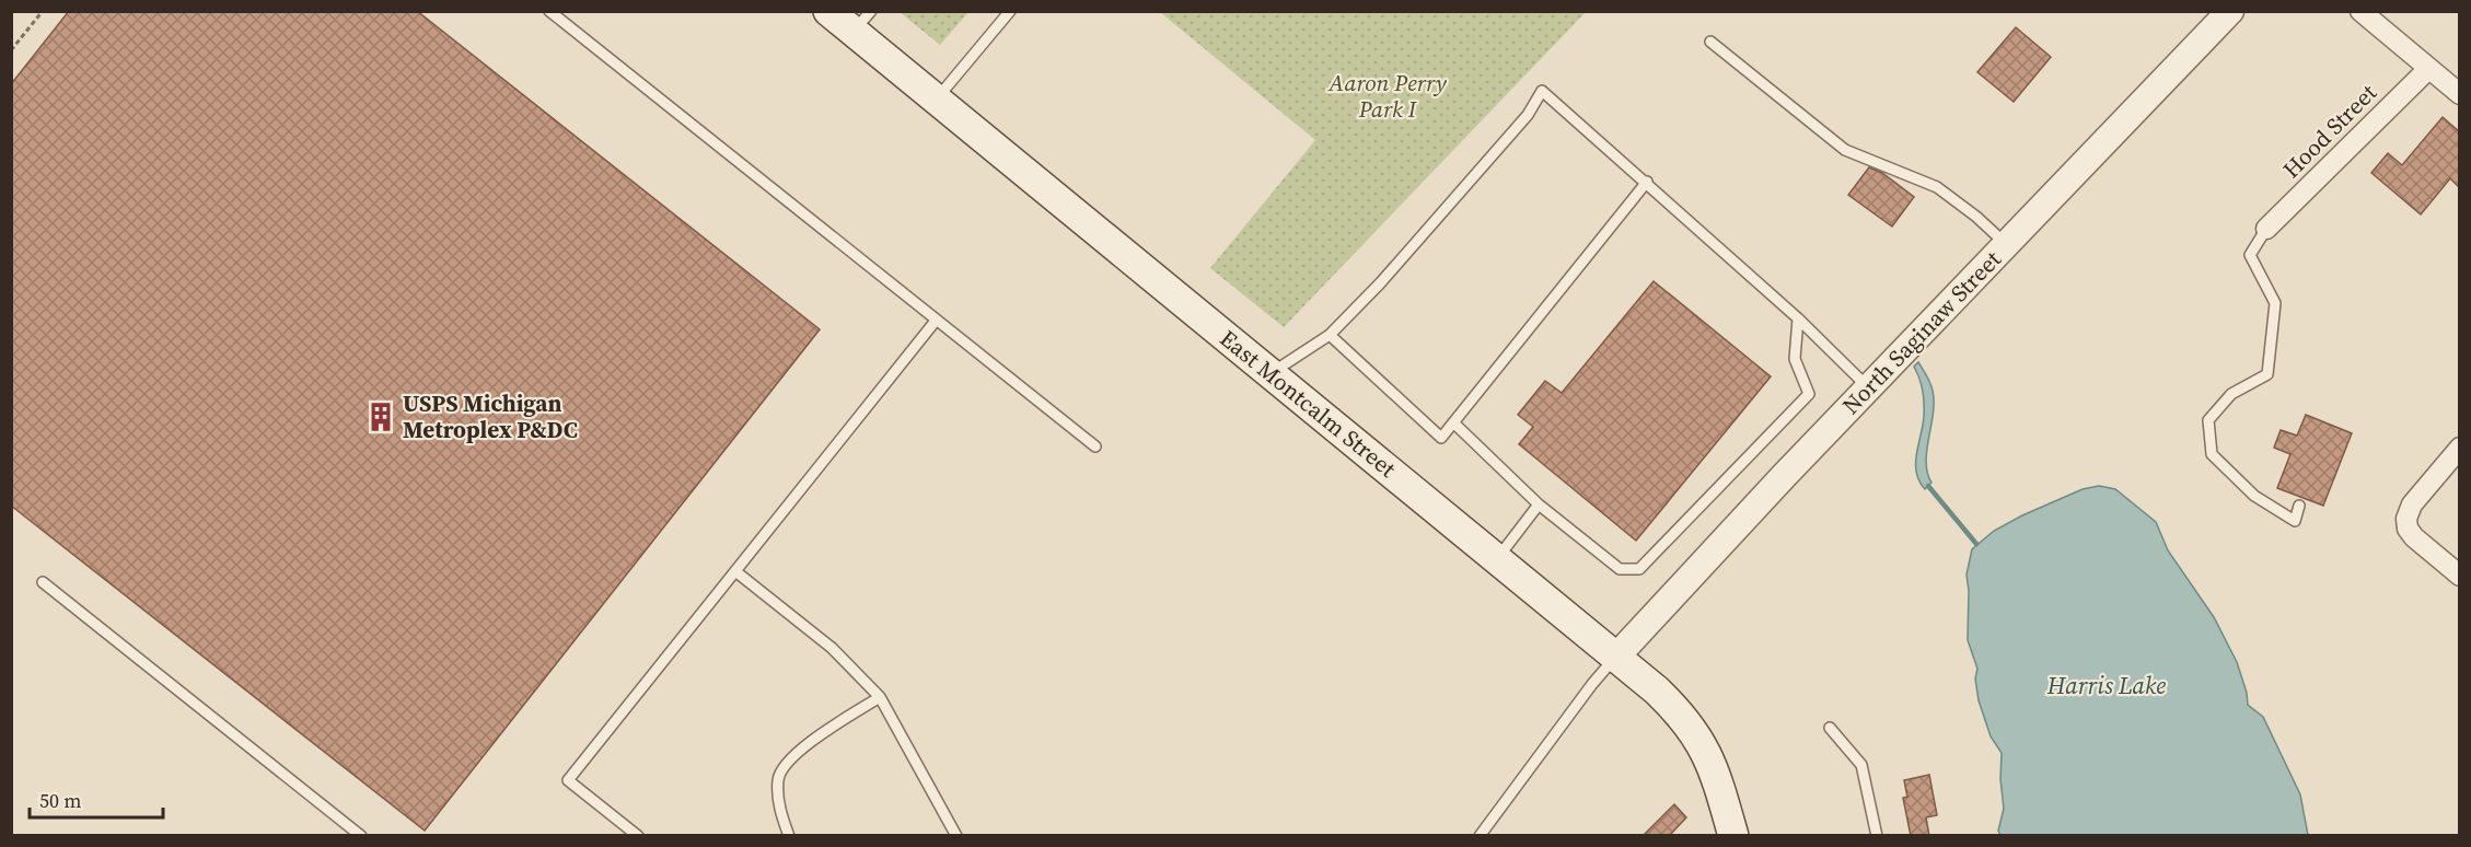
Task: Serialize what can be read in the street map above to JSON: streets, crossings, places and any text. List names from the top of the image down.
{
  "streets": {
    "main road": ["East Montcalm Street"],
    "street": ["Hood Street", "North Saginaw Street"]
  },
  "crossings": [
    ["North Saginaw Street", "East Montcalm Street"]
  ],
  "water": ["Harris Lake"],
  "parks": ["Aaron Perry Park I"],
  "places": {
    "building": ["USPS Michigan Metroplex P&DC"]
  },
  "scale_bar": "50 m"
}
